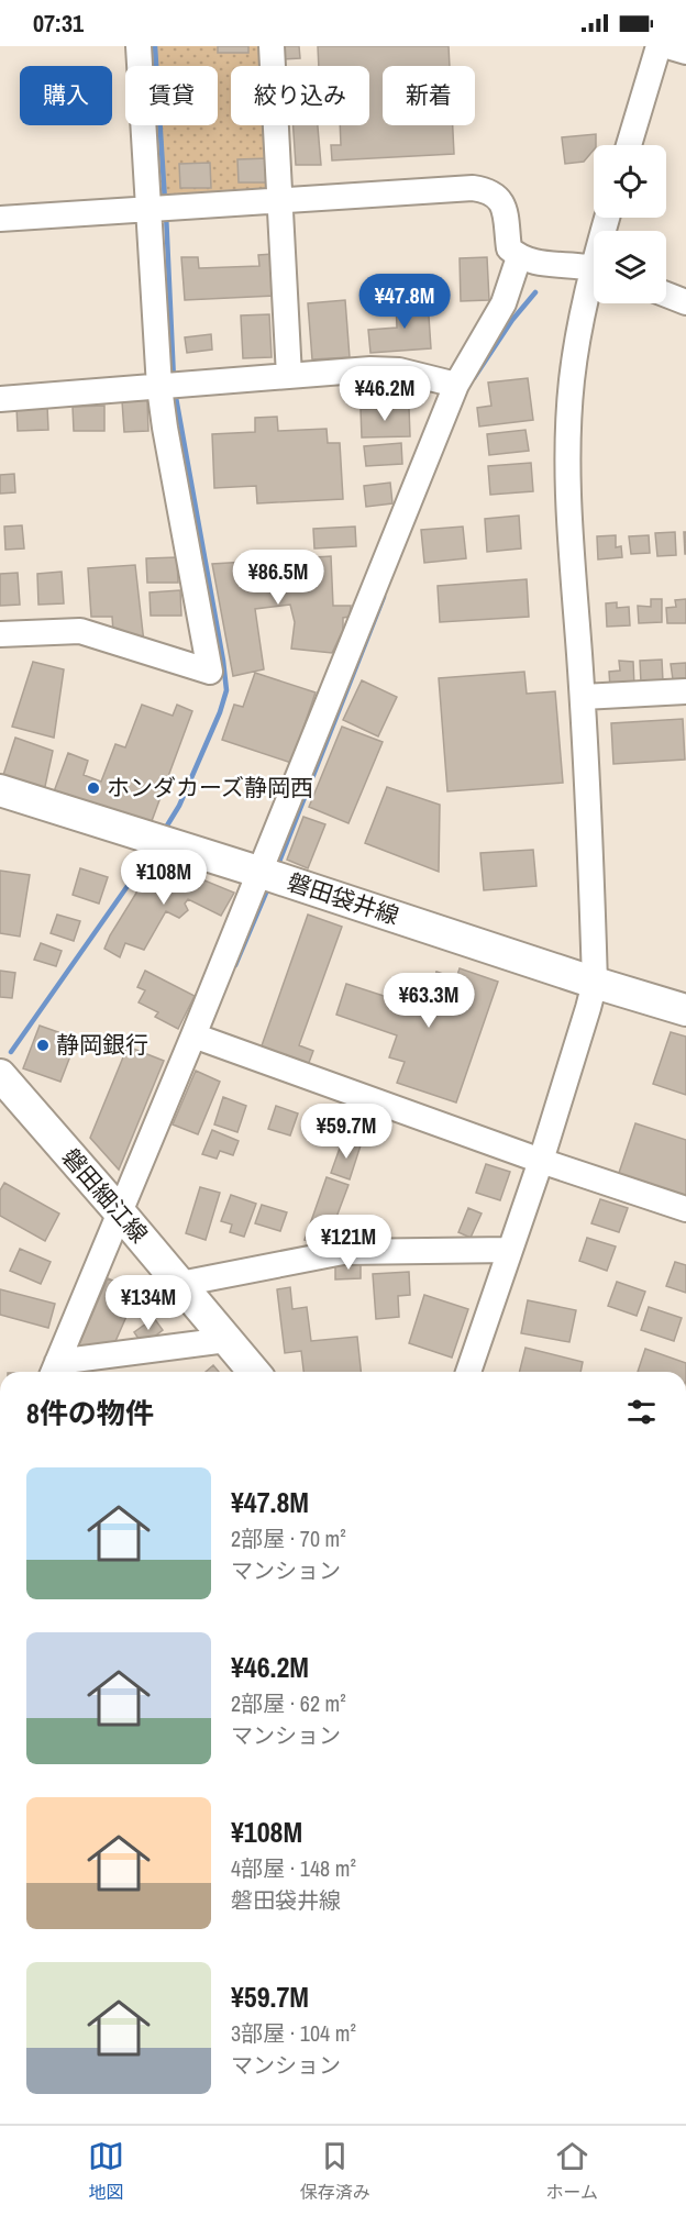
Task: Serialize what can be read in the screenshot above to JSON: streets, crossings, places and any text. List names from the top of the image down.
{
  "streets": {
    "main road": ["磐田袋井線", "磐田細江線"]
  },
  "places": ["ホンダカーズ静岡西", "静岡銀行"],
  "page": {
    "status": "07:31",
    "chip": [
      "購入",
      "賃貸",
      "絞り込み",
      "新着"
    ],
    "price": [
      "¥47.8M",
      "¥46.2M",
      "¥86.5M",
      "¥108M",
      "¥63.3M",
      "¥59.7M",
      "¥121M",
      "¥134M"
    ],
    "heading": "8件の物件",
    "list": [
      {
        "name": "¥47.8M",
        "note": "2部屋 · 70 m² · マンション"
      },
      {
        "name": "¥46.2M",
        "note": "2部屋 · 62 m² · マンション"
      },
      {
        "name": "¥108M",
        "note": "4部屋 · 148 m² · 磐田袋井線"
      },
      {
        "name": "¥59.7M",
        "note": "3部屋 · 104 m² · マンション"
      }
    ],
    "tabs": ["地図", "保存済み", "ホーム"]
  }
}
